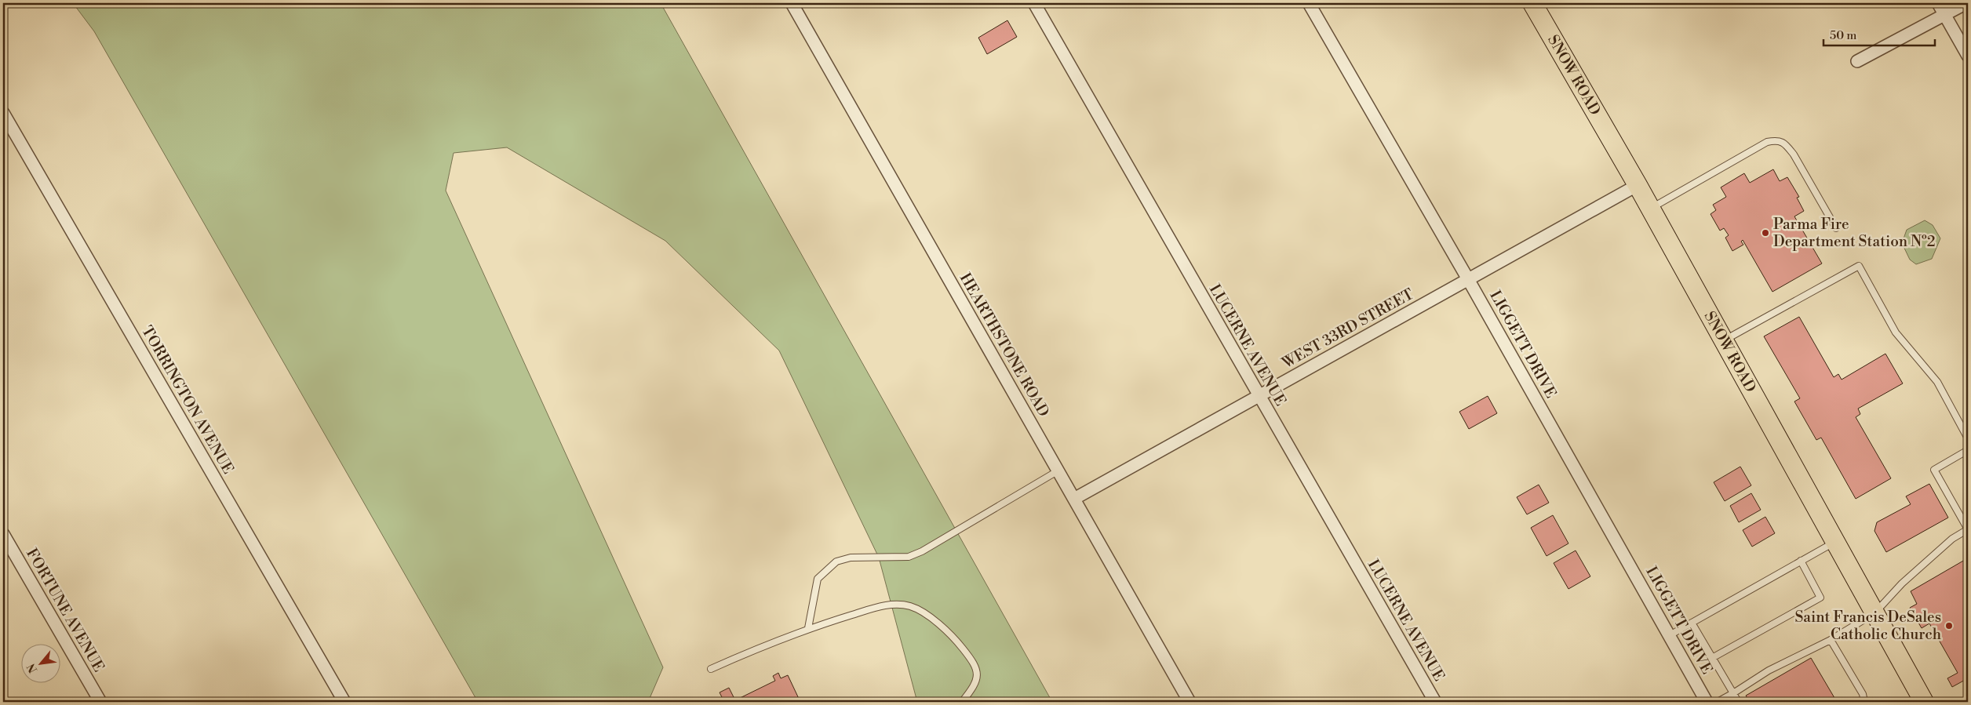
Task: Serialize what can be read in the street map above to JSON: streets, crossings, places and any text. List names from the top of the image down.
{
  "streets": {
    "main road": ["SNOW ROAD"],
    "street": [
      "WEST 33RD STREET",
      "LIGGETT DRIVE",
      "HEARTHSTONE ROAD",
      "LUCERNE AVENUE",
      "TORRINGTON AVENUE",
      "FORTUNE AVENUE"
    ]
  },
  "crossings": [
    ["SNOW ROAD", "WEST 33RD STREET"],
    ["WEST 33RD STREET", "LIGGETT DRIVE"],
    ["WEST 33RD STREET", "HEARTHSTONE ROAD"],
    ["WEST 33RD STREET", "LUCERNE AVENUE"]
  ],
  "places": ["Parma Fire Department Station №2", "Saint Francis DeSales Catholic Church"],
  "scale_bar": "50 m",
  "north": "bottom left"
}
